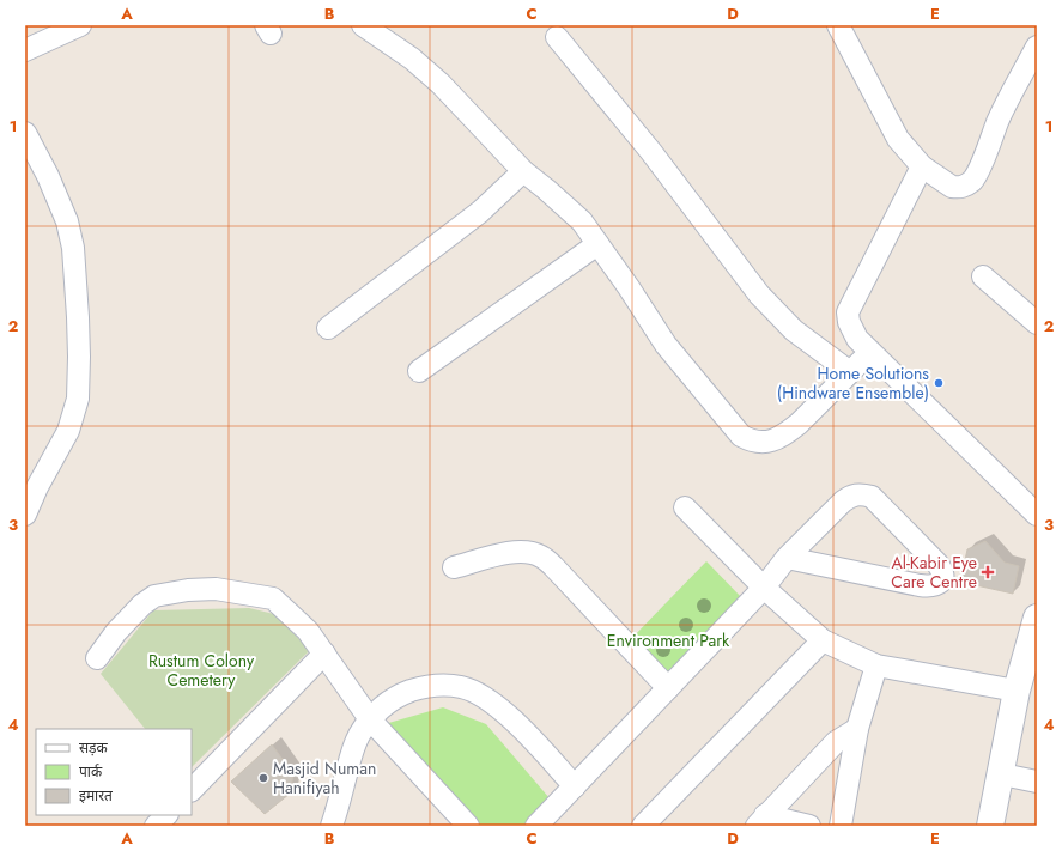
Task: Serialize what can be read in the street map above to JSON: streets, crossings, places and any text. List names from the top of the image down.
{
  "parks": ["Environment Park", "Rustum Colony Cemetery"],
  "places": {
    "other": ["Home Solutions (Hindware Ensemble)", "Masjid Numan Hanifiyah"],
    "health": ["Al-Kabir Eye Care Centre"]
  },
  "legend": ["सड़क", "पार्क", "इमारत"],
  "grid": {
    "columns": [
      "A",
      "B",
      "C",
      "D",
      "E"
    ],
    "rows": [
      "1",
      "2",
      "3",
      "4"
    ]
  }
}
